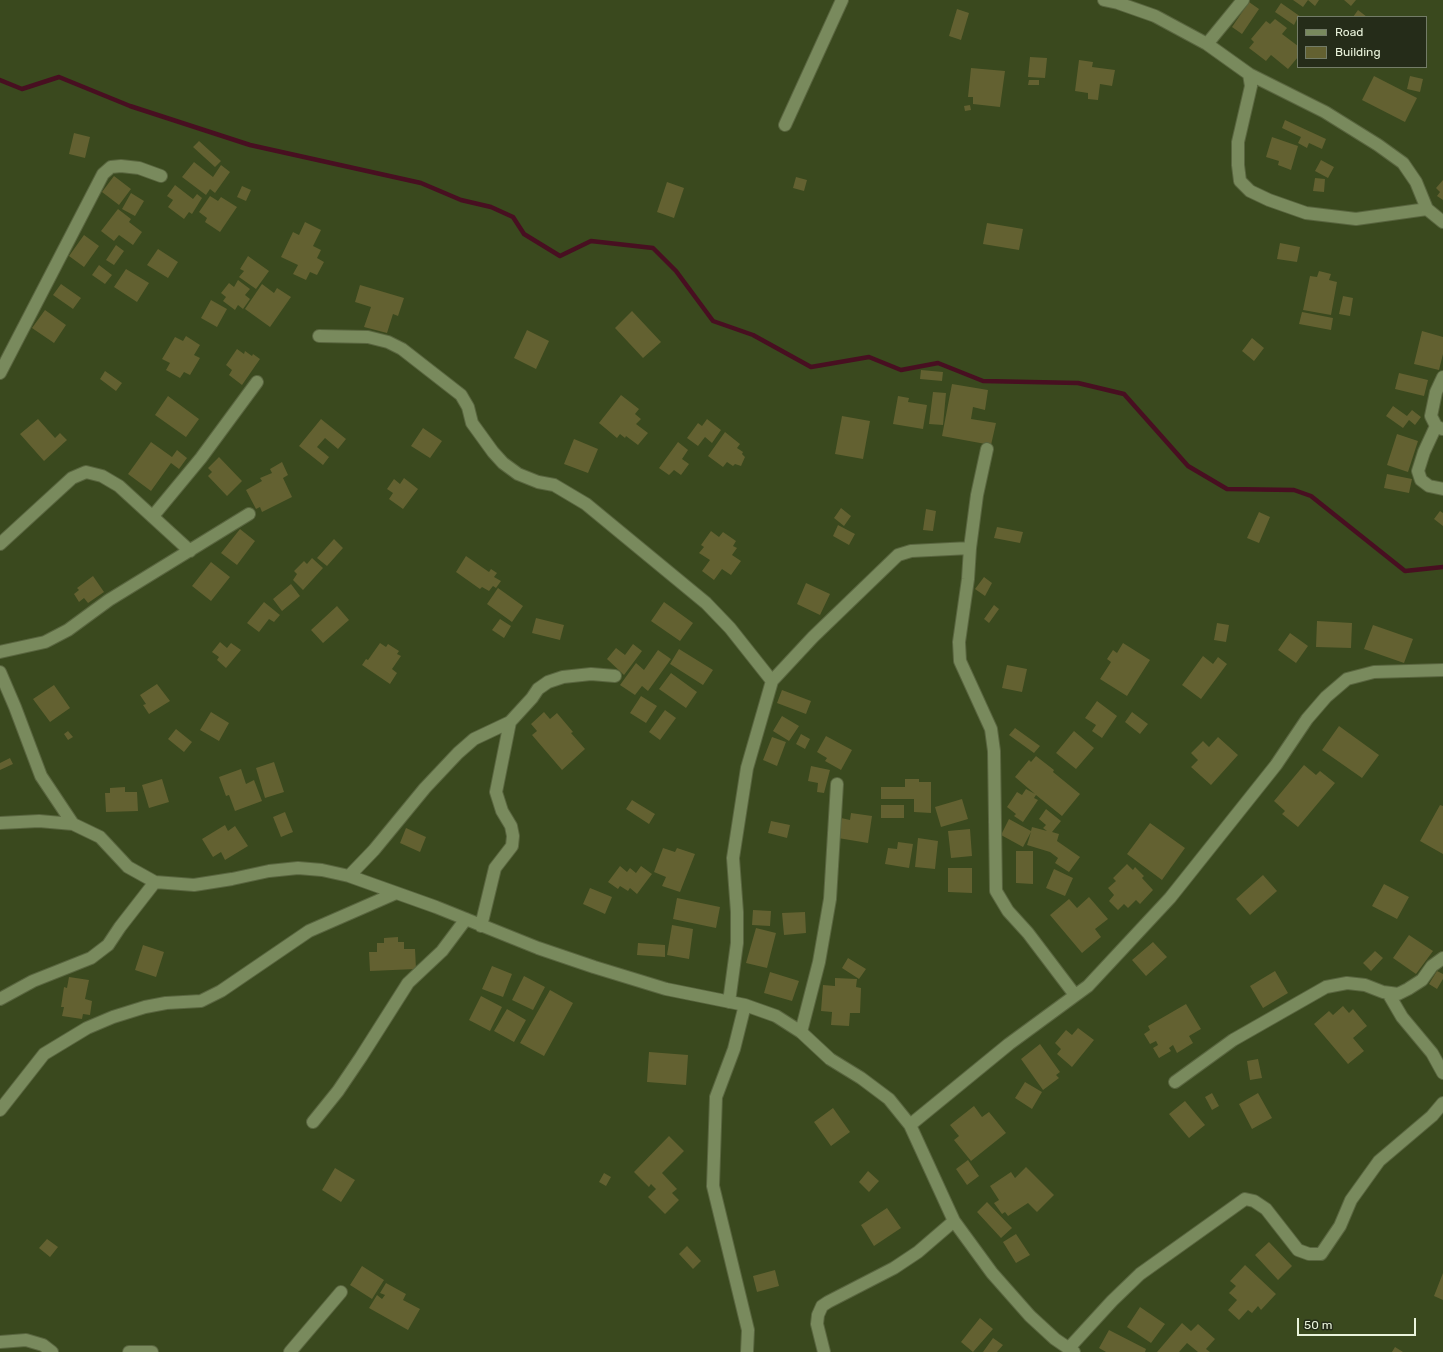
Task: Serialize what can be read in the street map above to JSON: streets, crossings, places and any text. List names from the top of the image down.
{
  "legend": ["Road", "Building"],
  "scale_bar": "50 m"
}
